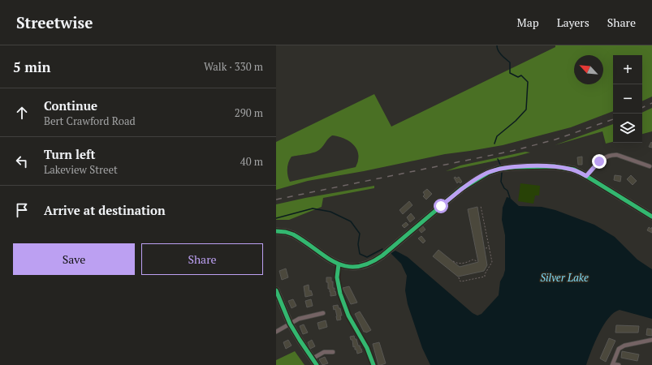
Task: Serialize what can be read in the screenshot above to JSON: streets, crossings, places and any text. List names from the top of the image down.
{
  "water": ["Silver Lake"],
  "north": "top left",
  "page": {
    "header": "Streetwise",
    "nav": ["Map", "Layers", "Share"],
    "heading": ["5 min", "Walk · 330 m"],
    "map_buttons": ["+", "−"],
    "list": [
      ["Continue", "Bert Crawford Road", "290 m"],
      ["Turn left", "Lakeview Street", "40 m"],
      "Arrive at destination"
    ],
    "buttons": ["Save", "Share"]
  }
}
